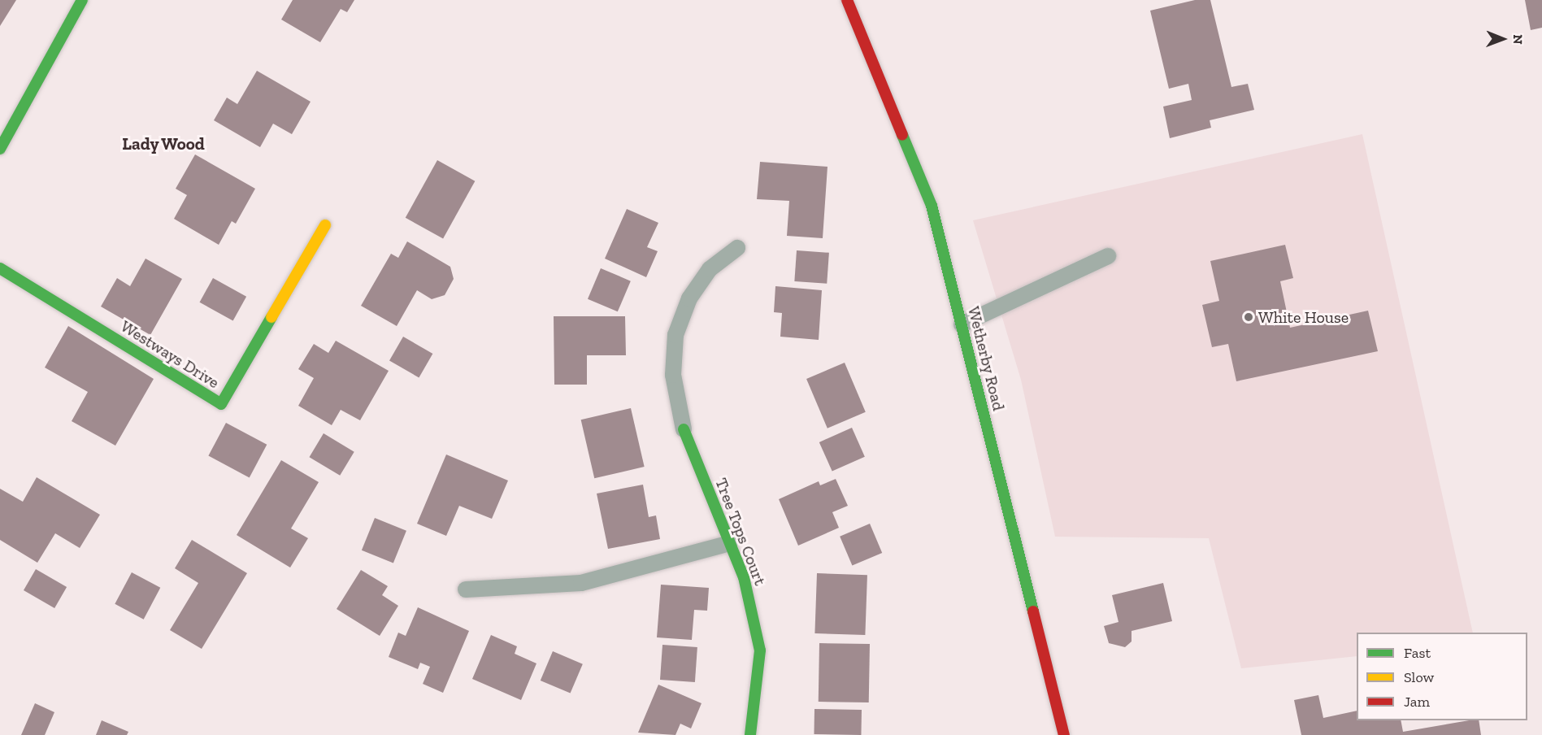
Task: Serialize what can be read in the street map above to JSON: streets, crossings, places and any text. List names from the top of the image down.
{
  "streets": {
    "street": ["Westways Drive", "Wetherby Road", "Tree Tops Court"]
  },
  "districts": ["Lady Wood"],
  "places": ["White House"],
  "legend": ["Fast", "Slow", "Jam"],
  "north": "right"
}
